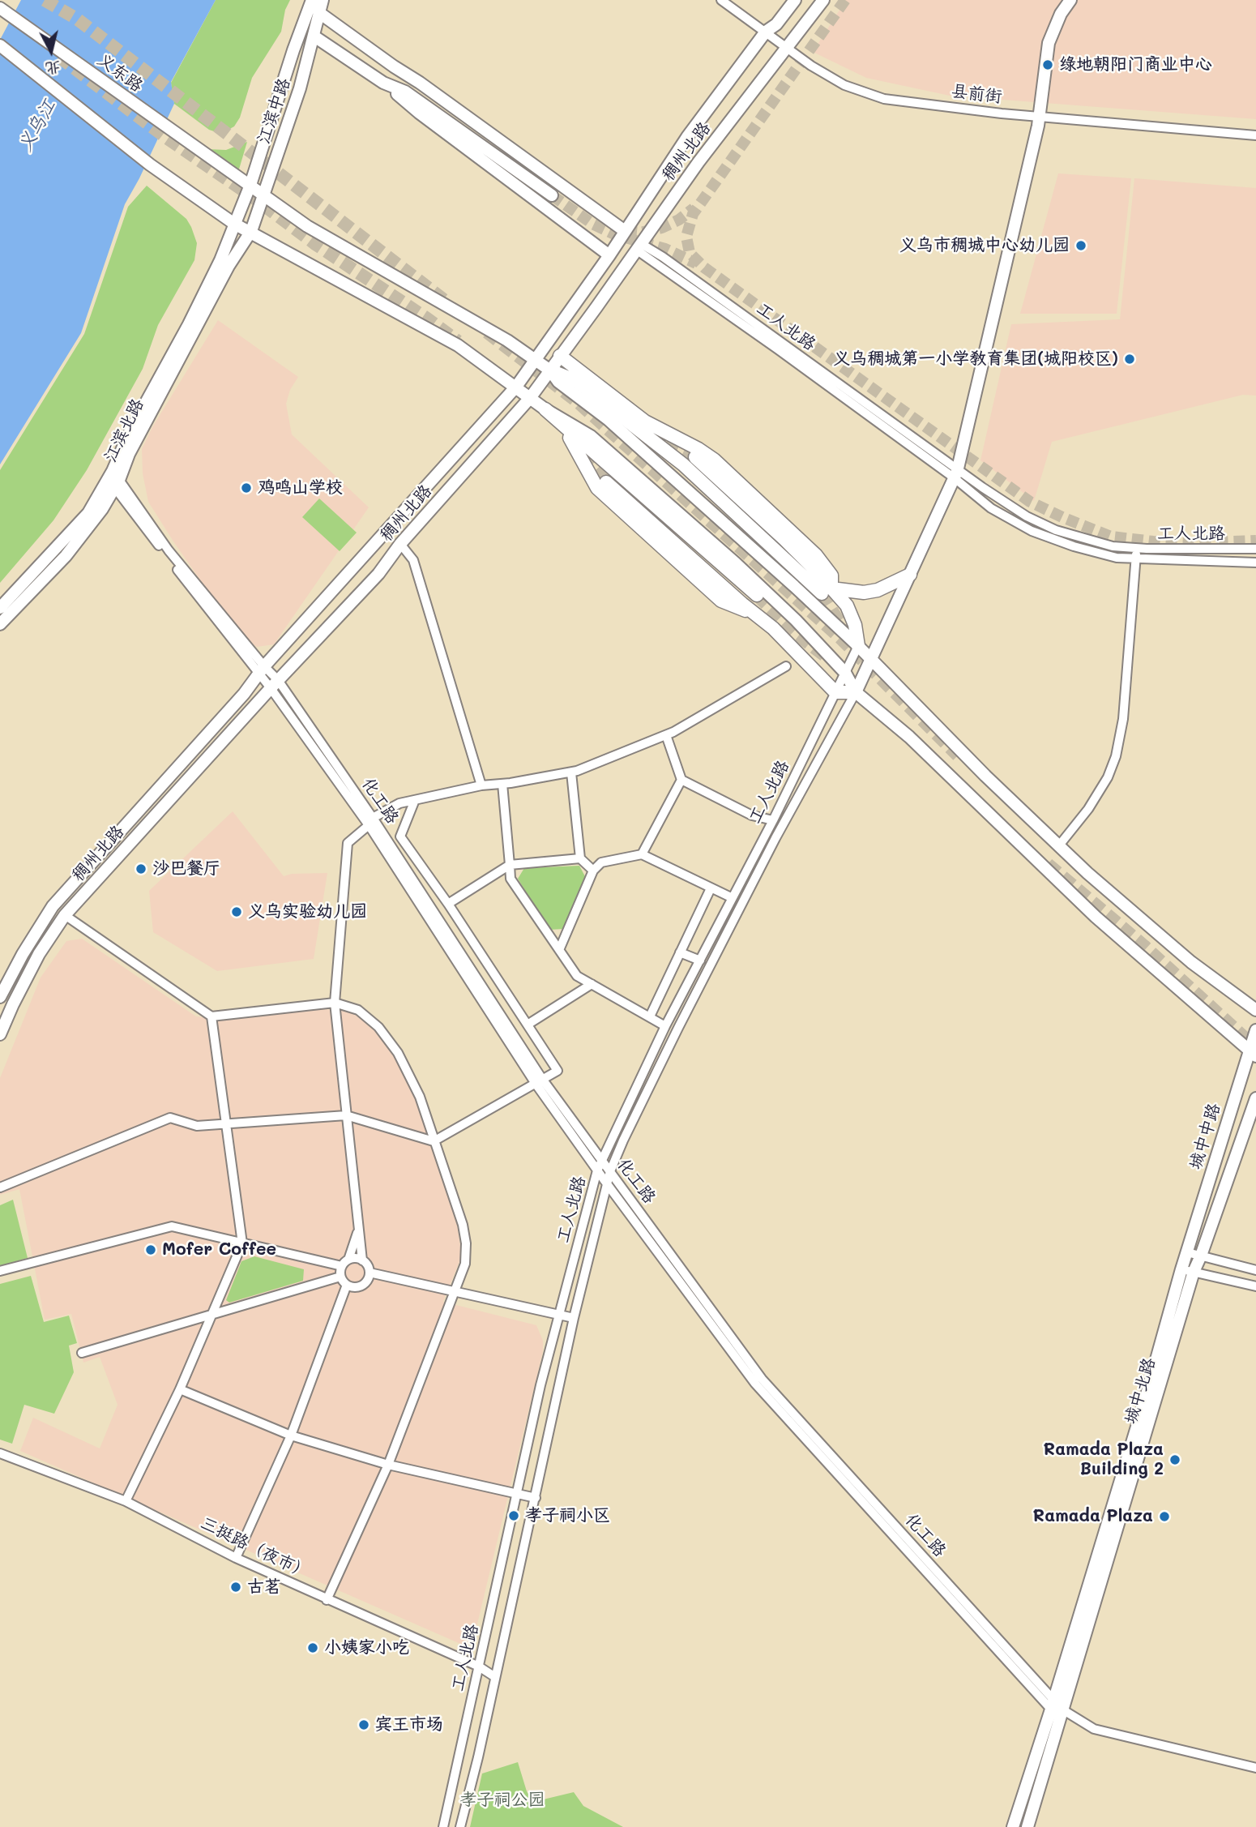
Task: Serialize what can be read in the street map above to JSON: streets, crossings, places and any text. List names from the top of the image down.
{
  "streets": {
    "main road": [
      "义东路",
      "江滨中路",
      "稠州北路",
      "江滨北路",
      "城中中路",
      "城中北路"
    ],
    "street": [
      "县前街",
      "工人北路",
      "化工路",
      "三挺路（夜市）"
    ]
  },
  "crossings": [
    ["义东路", "江滨中路"],
    ["义东路", "稠州北路"],
    ["义东路", "工人北路"],
    ["县前街", "稠州北路"],
    ["江滨中路", "江滨北路"],
    ["稠州北路", "化工路"],
    ["工人北路", "化工路"],
    ["工人北路", "三挺路（夜市）"],
    ["江滨北路", "化工路"],
    ["化工路", "城中北路"],
    ["城中中路", "城中北路"]
  ],
  "water": ["义乌江"],
  "parks": ["孝子祠公园"],
  "places": [
    "绿地朝阳门商业中心",
    "义乌市稠城中心幼儿园",
    "义乌稠城第一小学教育集团(城阳校区)",
    "鸡鸣山学校",
    "沙巴餐厅",
    "义乌实验幼儿园",
    "Mofer Coffee",
    "Ramada Plaza Building 2",
    "孝子祠小区",
    "Ramada Plaza",
    "古茗",
    "小姨家小吃",
    "宾王市场"
  ],
  "north": "bottom"
}
